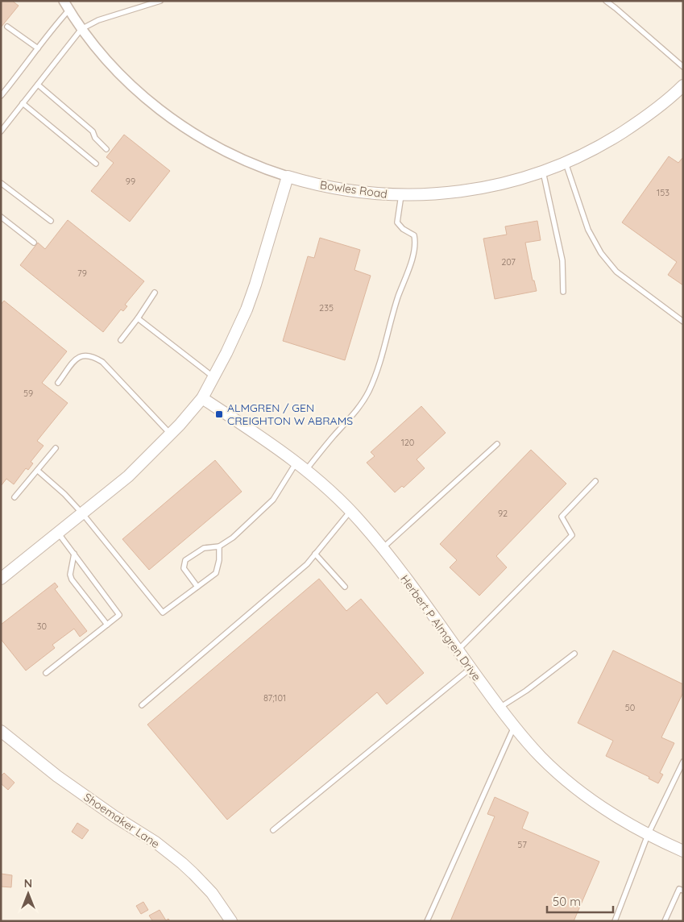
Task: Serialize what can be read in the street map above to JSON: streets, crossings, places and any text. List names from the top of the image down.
{
  "streets": {
    "street": ["Bowles Road", "Herbert P Almgren Drive", "Shoemaker Lane"]
  },
  "places": {
    "transit": ["ALMGREN / GEN CREIGHTON W ABRAMS"]
  },
  "house_numbers": [
    "99",
    "153",
    "207",
    "79",
    "235",
    "59",
    "120",
    "92",
    "30",
    "87;101",
    "50",
    "57"
  ],
  "scale_bar": "50 m",
  "north": "top"
}
